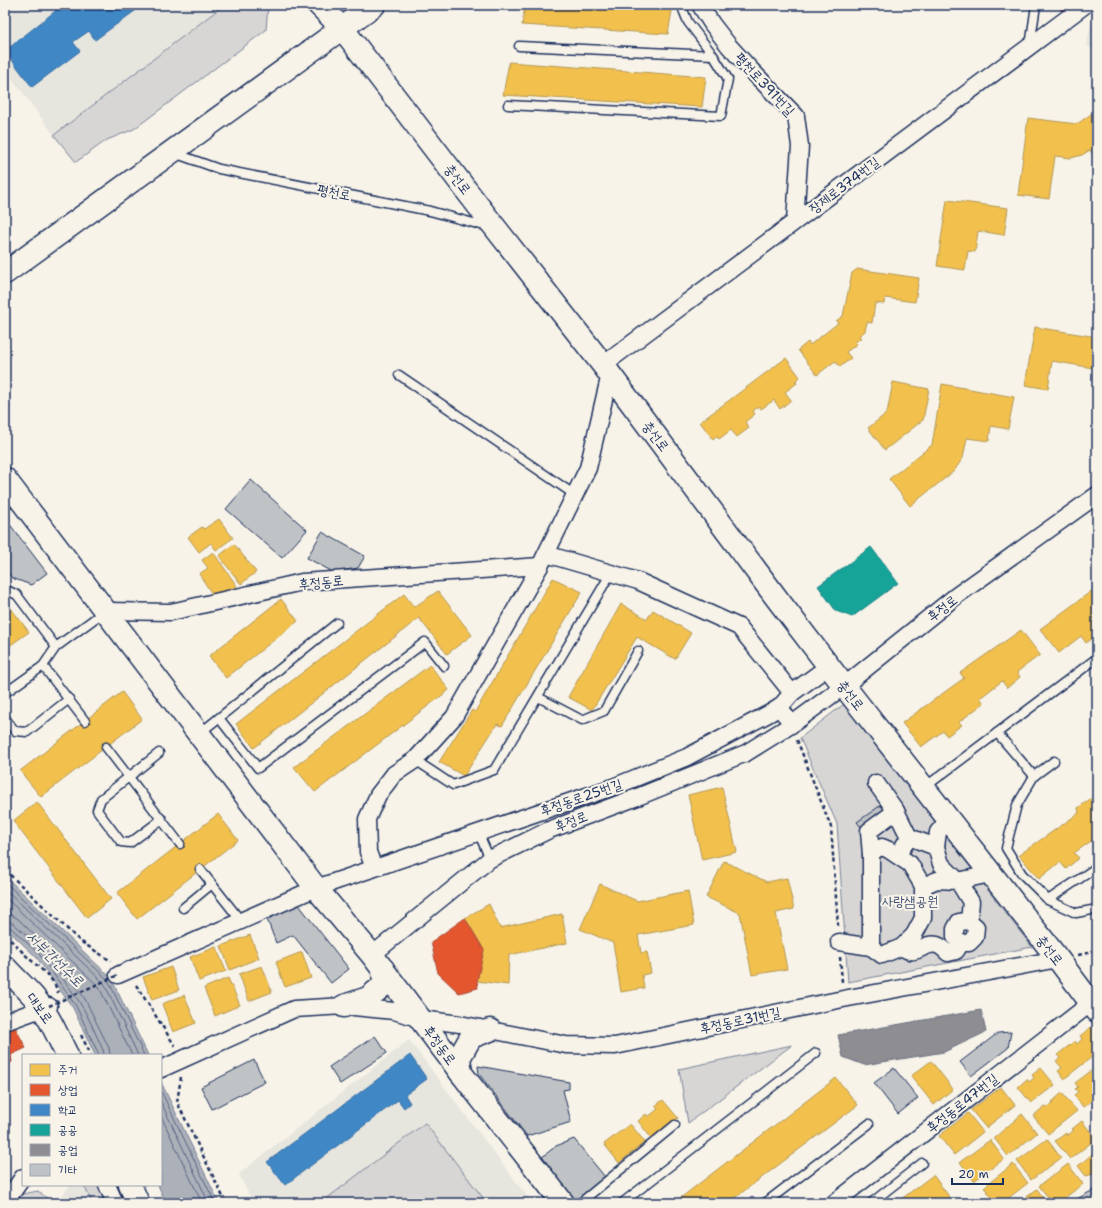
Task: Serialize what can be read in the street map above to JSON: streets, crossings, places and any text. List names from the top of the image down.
{
  "streets": {
    "street": [
      "평천로391번길",
      "충선로",
      "장제로374번길",
      "후정동로",
      "후정로",
      "후정동로25번길",
      "대보로",
      "후정동로31번길",
      "후정동로47번길"
    ],
    "lane": ["평천로"]
  },
  "crossings": [
    ["평천로391번길", "장제로374번길"],
    ["충선로", "장제로374번길"],
    ["충선로", "평천로"],
    ["충선로", "후정로"],
    ["충선로", "후정동로31번길"],
    ["충선로", "후정동로47번길"],
    ["후정동로", "후정로"],
    ["후정동로", "후정동로25번길"],
    ["후정동로", "후정동로31번길"]
  ],
  "water": ["서부간선수로"],
  "parks": ["사랑샘공원"],
  "legend": [
    "주거",
    "상업",
    "학교",
    "공공",
    "공업",
    "기타"
  ],
  "scale_bar": "20 m"
}
